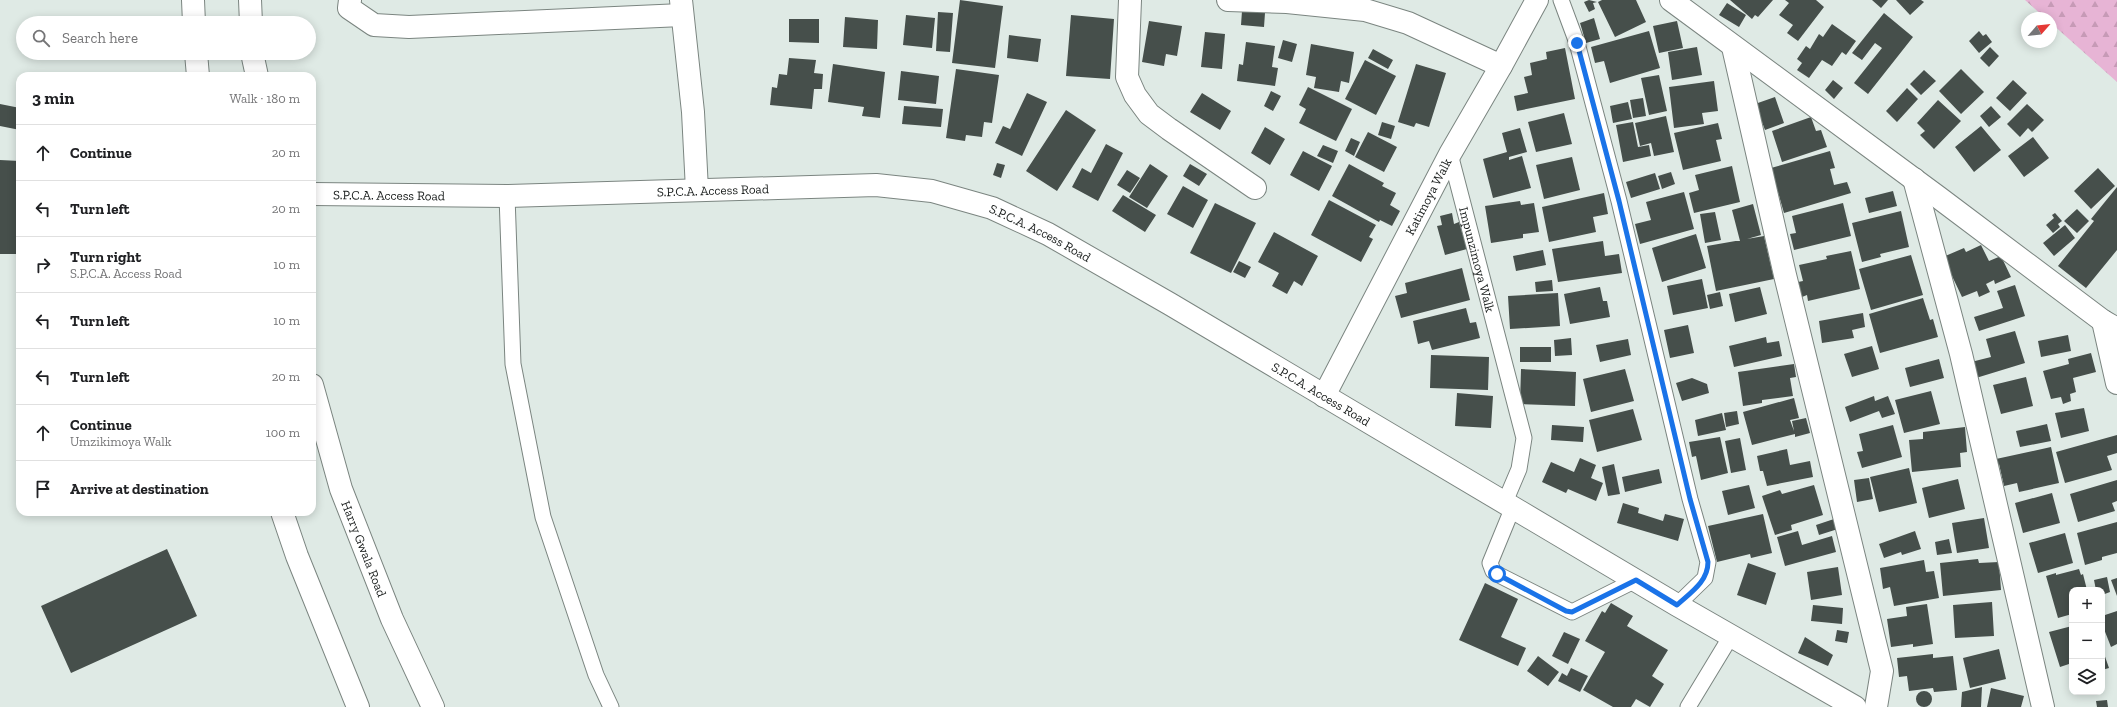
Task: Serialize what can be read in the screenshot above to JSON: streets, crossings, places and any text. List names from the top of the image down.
{
  "streets": {
    "street": ["S.P.C.A. Access Road", "Katimoya Walk", "Harry Gwala Road"],
    "lane": ["Impunzimoya Walk"]
  },
  "crossings": [
    ["S.P.C.A. Access Road", "Katimoya Walk"],
    ["S.P.C.A. Access Road", "Impunzimoya Walk"],
    ["Katimoya Walk", "Impunzimoya Walk"]
  ],
  "north": "top right",
  "page": {
    "search": "Search here",
    "heading": ["3 min", "Walk · 180 m"],
    "list": [
      ["Continue", "20 m"],
      ["Turn left", "20 m"],
      ["Turn right", "S.P.C.A. Access Road", "10 m"],
      ["Turn left", "10 m"],
      ["Turn left", "20 m"],
      ["Continue", "Umzikimoya Walk", "100 m"],
      "Arrive at destination"
    ],
    "map_buttons": ["+", "−"]
  }
}
